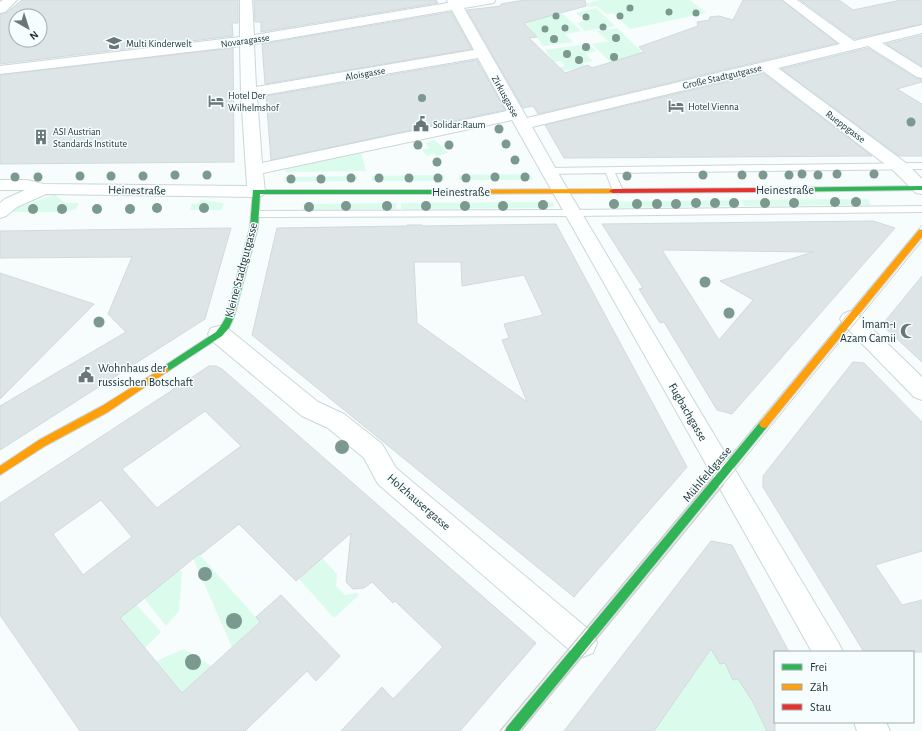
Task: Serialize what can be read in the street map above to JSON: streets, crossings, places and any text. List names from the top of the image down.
{
  "streets": {
    "street": [
      "Novaragasse",
      "Aloisgasse",
      "Große Stadtgutgasse",
      "Zirkusgasse",
      "Rueppgasse",
      "Heinestraße",
      "Kleine Stadtgutgasse",
      "Fugbachgasse",
      "Mühlfeldgasse",
      "Holzhausergasse"
    ]
  },
  "crossings": [
    ["Novaragasse", "Zirkusgasse"],
    ["Novaragasse", "Kleine Stadtgutgasse"],
    ["Aloisgasse", "Zirkusgasse"],
    ["Aloisgasse", "Kleine Stadtgutgasse"],
    ["Große Stadtgutgasse", "Zirkusgasse"],
    ["Große Stadtgutgasse", "Rueppgasse"],
    ["Zirkusgasse", "Heinestraße"],
    ["Zirkusgasse", "Fugbachgasse"],
    ["Rueppgasse", "Heinestraße"],
    ["Heinestraße", "Kleine Stadtgutgasse"],
    ["Heinestraße", "Fugbachgasse"],
    ["Kleine Stadtgutgasse", "Holzhausergasse"],
    ["Fugbachgasse", "Mühlfeldgasse"],
    ["Mühlfeldgasse", "Holzhausergasse"]
  ],
  "places": {
    "school or university": ["Multi Kinderwelt"],
    "hotel": ["Hotel Der Wilhelmshof", "Hotel Vienna"],
    "public building": ["Solidar:Raum", "Wohnhaus der russischen Botschaft"],
    "building": ["ASI Austrian Standards Institute"],
    "mosque": ["İmam-ı Azam Camii"]
  },
  "legend": ["Frei", "Zäh", "Stau"],
  "north": "bottom right"
}
